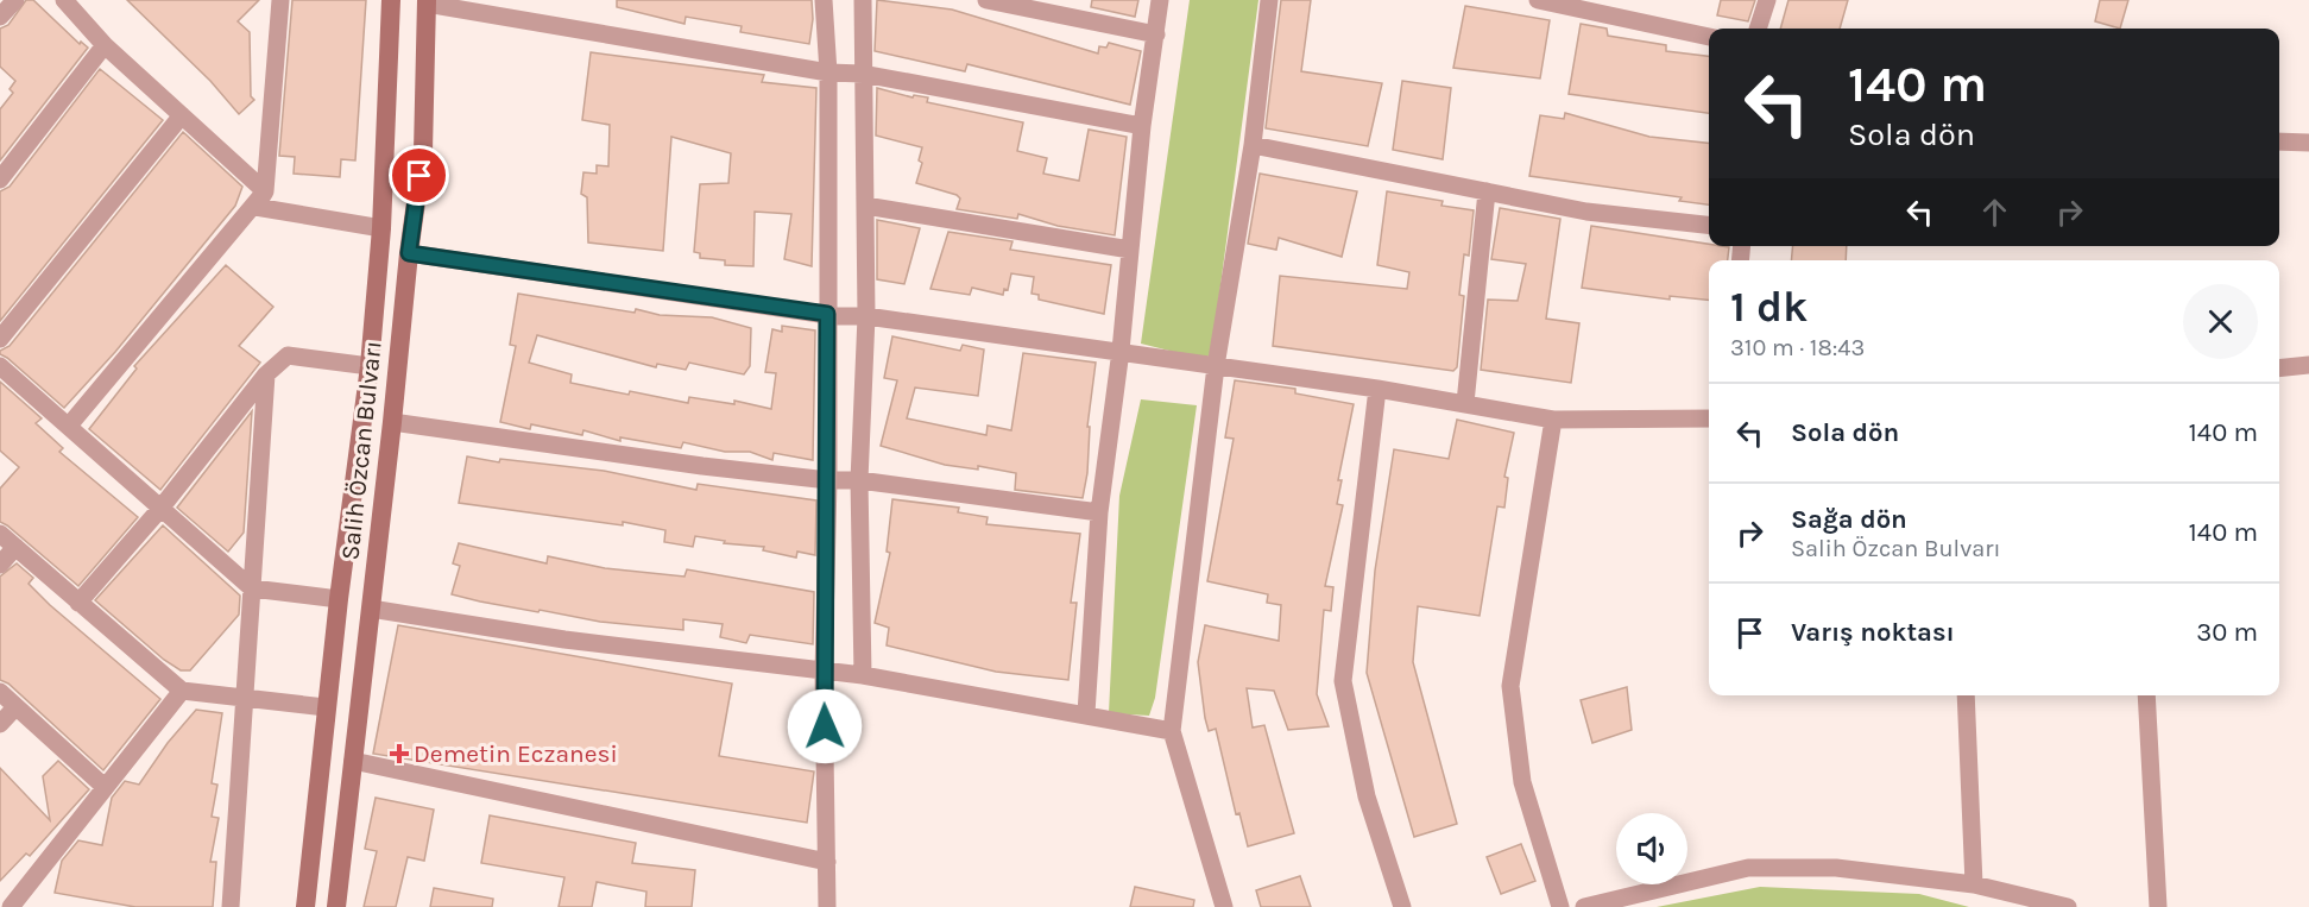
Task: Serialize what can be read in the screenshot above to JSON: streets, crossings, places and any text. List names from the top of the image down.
{
  "streets": {
    "main road": ["Salih Özcan Bulvarı"]
  },
  "places": {
    "health": ["Demetin Eczanesi"]
  },
  "page": {
    "turn": ["140 m", "Sola dön"],
    "heading": ["1 dk", "310 m · 18:43"],
    "list": [
      {
        "name": "Sola dön",
        "value": "140 m"
      },
      {
        "name": "Sağa dön",
        "note": "Salih Özcan Bulvarı",
        "value": "140 m"
      },
      {
        "name": "Varış noktası",
        "value": "30 m"
      }
    ]
  }
}
